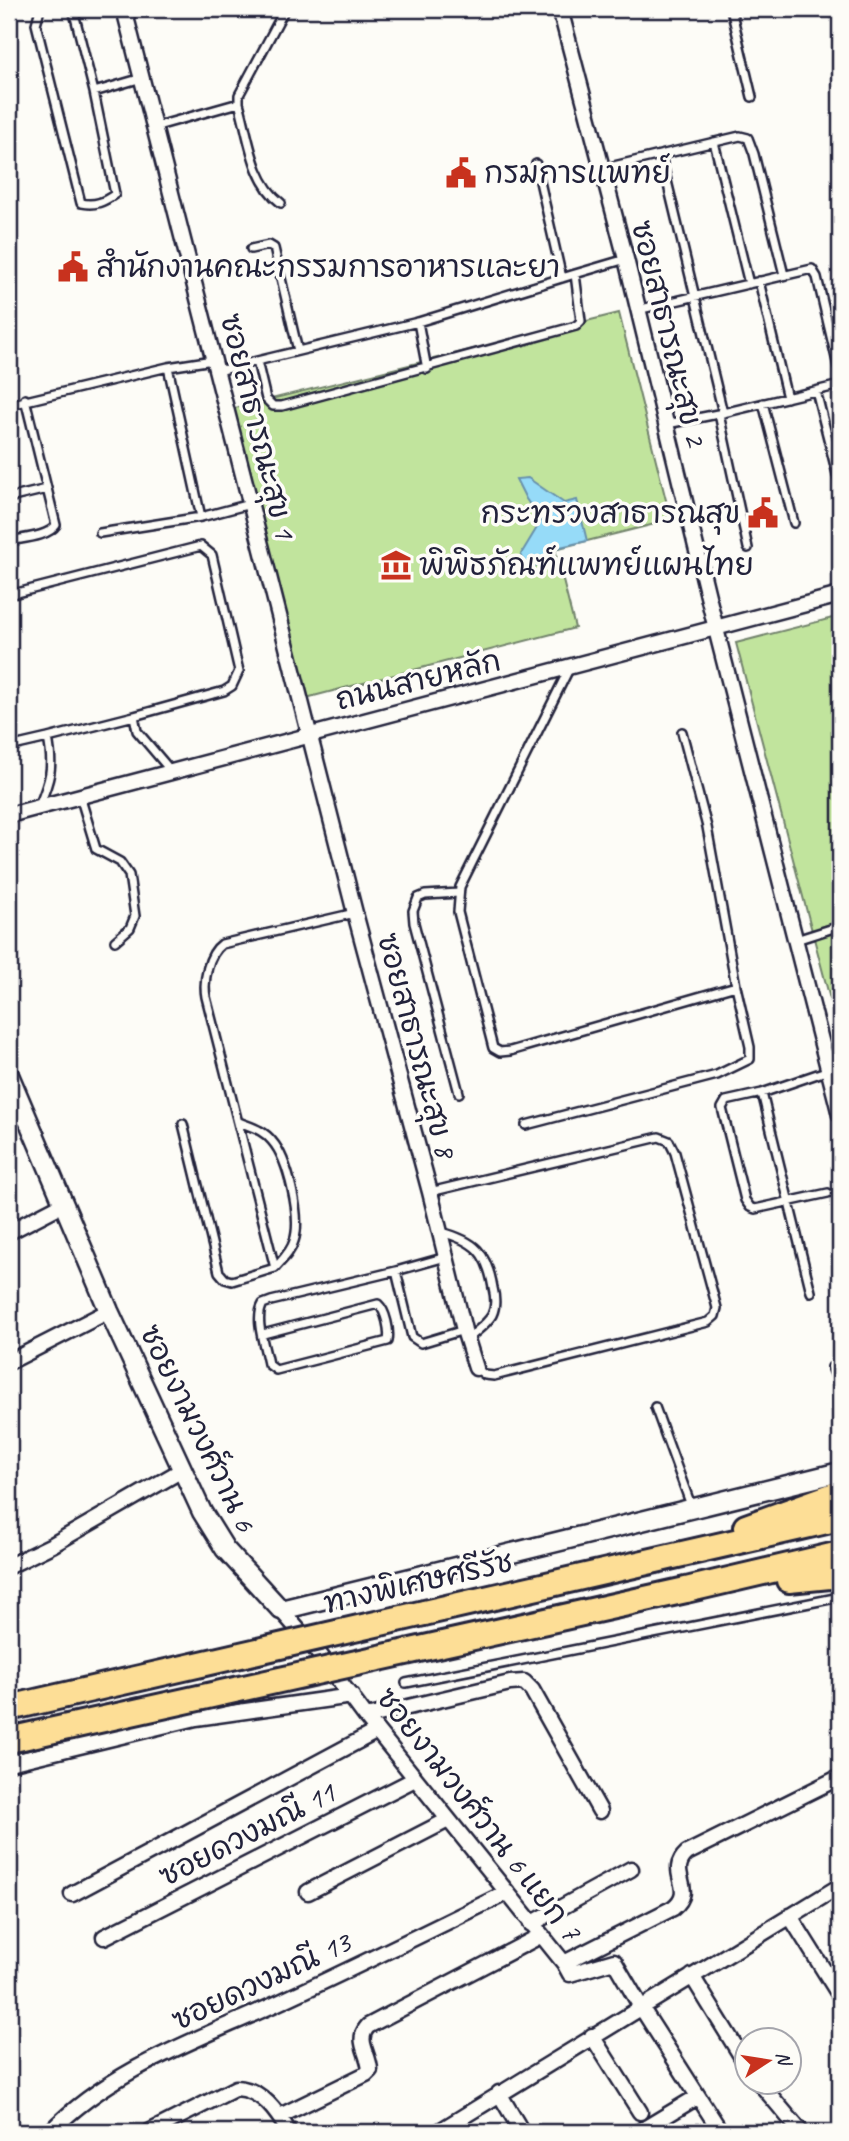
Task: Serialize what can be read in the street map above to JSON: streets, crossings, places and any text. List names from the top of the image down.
{
  "streets": {
    "highway": ["ทางพิเศษศรีรัช"],
    "street": [
      "ซอยสาธารณะสุข 2",
      "ซอยสาธารณะสุข 1",
      "ถนนสายหลัก",
      "ซอยสาธารณะสุข 8",
      "ซอยงามวงศ์วาน 6",
      "ซอยงามวงศ์วาน 6 แยก 7",
      "ซอยดวงมณี 11",
      "ซอยดวงมณี 13"
    ]
  },
  "crossings": [
    ["ซอยสาธารณะสุข 2", "ถนนสายหลัก"],
    ["ซอยสาธารณะสุข 1", "ถนนสายหลัก"],
    ["ซอยสาธารณะสุข 1", "ซอยสาธารณะสุข 8"],
    ["ถนนสายหลัก", "ซอยสาธารณะสุข 8"],
    ["ซอยงามวงศ์วาน 6", "ซอยงามวงศ์วาน 6 แยก 7"],
    ["ซอยงามวงศ์วาน 6 แยก 7", "ซอยดวงมณี 11"],
    ["ซอยงามวงศ์วาน 6 แยก 7", "ซอยดวงมณี 13"]
  ],
  "places": {
    "public building": ["กรมการแพทย์", "สำนักงานคณะกรรมการอาหารและยา", "กระทรวงสาธารณสุข"],
    "museum": ["พิพิธภัณฑ์แพทย์แผนไทย"]
  },
  "north": "right"
}
